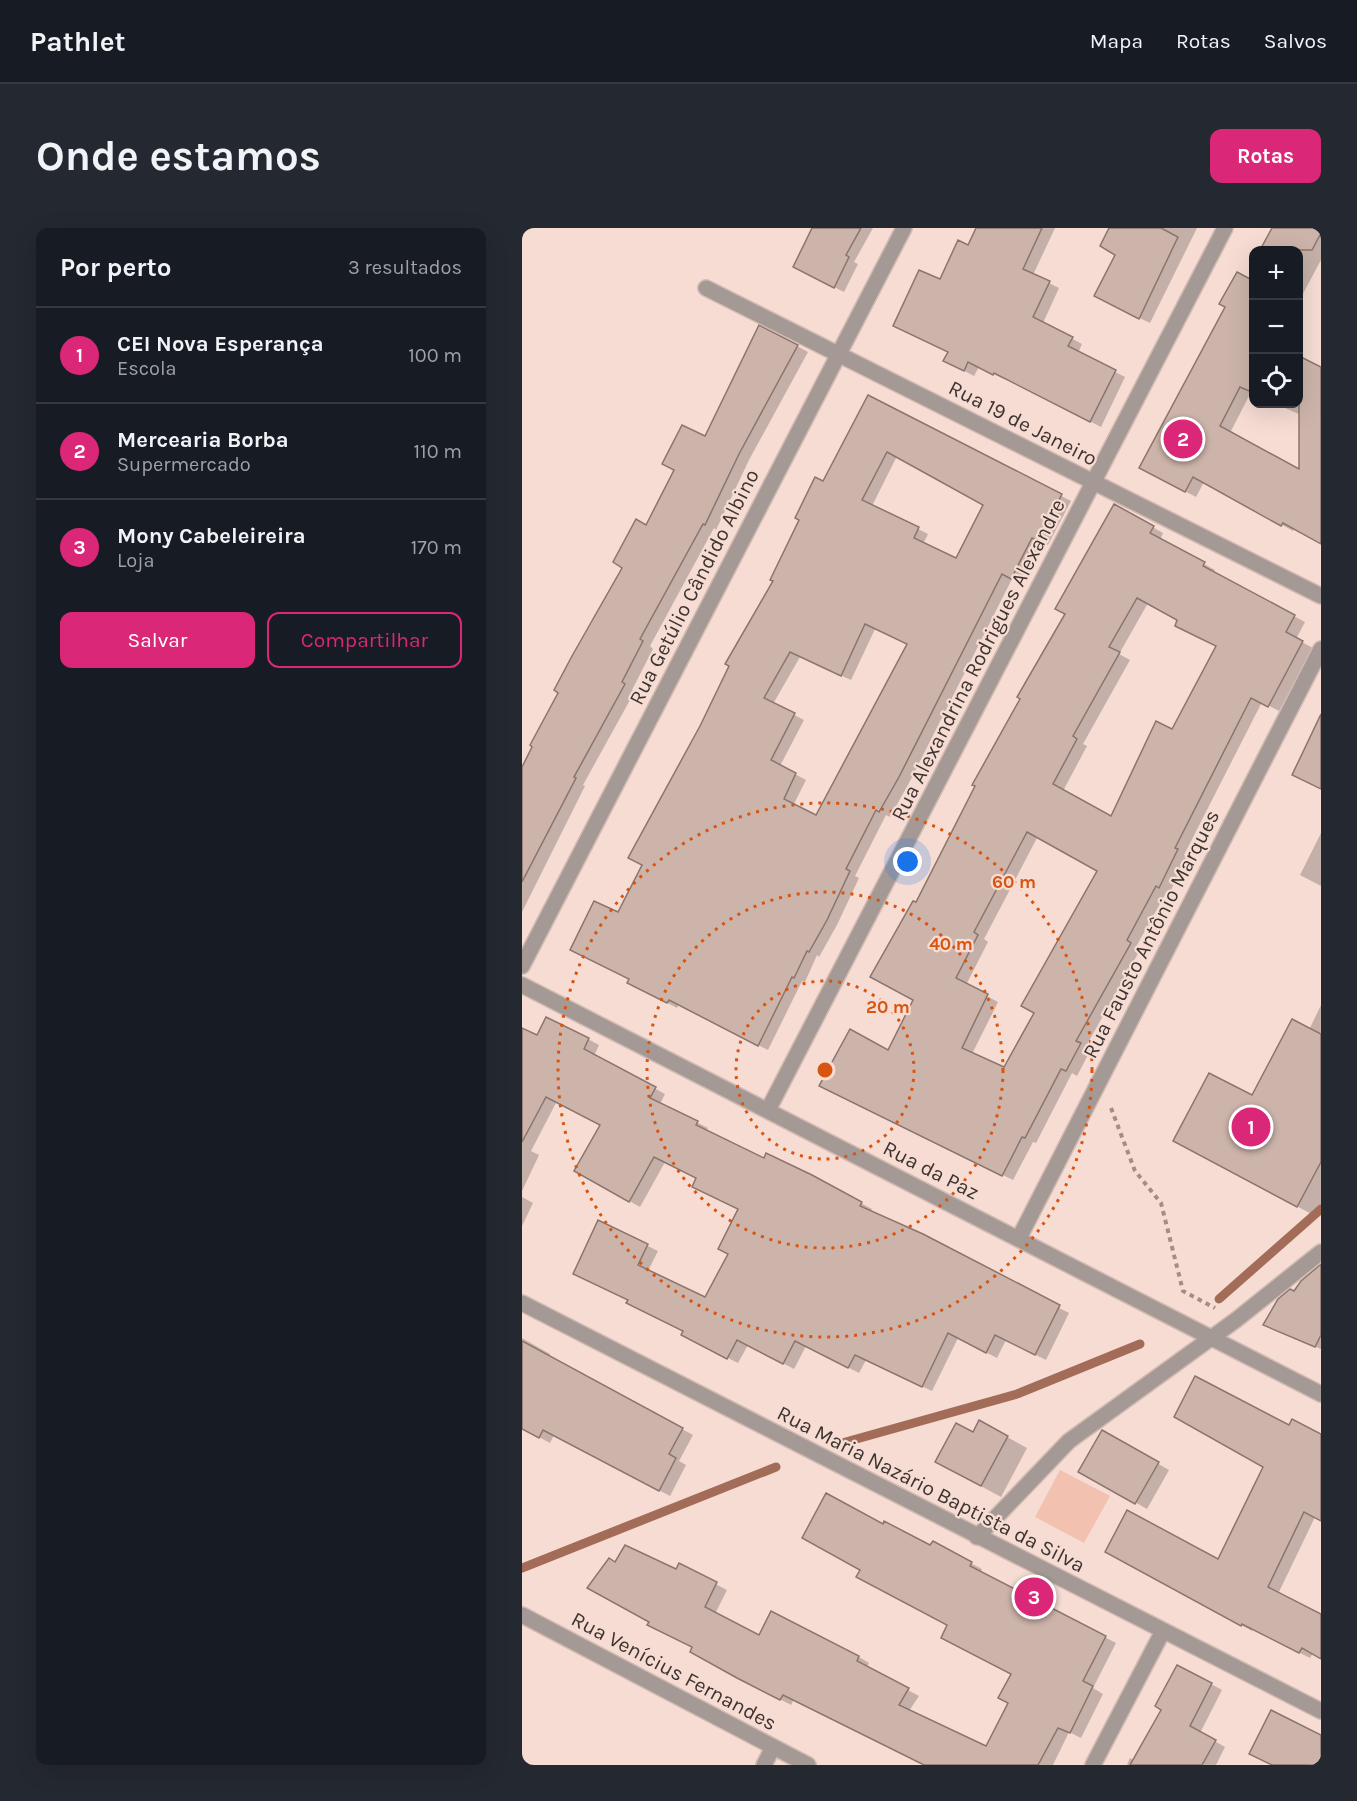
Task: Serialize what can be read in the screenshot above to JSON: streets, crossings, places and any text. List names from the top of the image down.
{
  "streets": {
    "street": [
      "Rua 19 de Janeiro",
      "Rua Getúlio Cândido Albino",
      "Rua Alexandrina Rodrigues Alexandre",
      "Rua Fausto Antônio Marques",
      "Rua da Paz",
      "Rua Maria Nazário Baptista da Silva",
      "Rua Venícius Fernandes"
    ]
  },
  "crossings": [
    ["Rua 19 de Janeiro", "Rua Getúlio Cândido Albino"],
    ["Rua 19 de Janeiro", "Rua Alexandrina Rodrigues Alexandre"],
    ["Rua Alexandrina Rodrigues Alexandre", "Rua da Paz"],
    ["Rua Fausto Antônio Marques", "Rua da Paz"]
  ],
  "page": {
    "header": "Pathlet",
    "nav": ["Mapa", "Rotas", "Salvos"],
    "buttons": [
      "Rotas",
      ["Salvar", "Compartilhar"]
    ],
    "title": "Onde estamos",
    "heading": ["Por perto", "3 resultados"],
    "map_buttons": ["+", "−"],
    "list": [
      {
        "mark": "1",
        "name": "CEI Nova Esperança",
        "note": "Escola",
        "value": "100 m"
      },
      {
        "mark": "2",
        "name": "Mercearia Borba",
        "note": "Supermercado",
        "value": "110 m"
      },
      {
        "mark": "3",
        "name": "Mony Cabeleireira",
        "note": "Loja",
        "value": "170 m"
      }
    ],
    "pins": ["2", "1", "3"]
  },
  "rings": ["60 m", "40 m", "20 m"]
}
